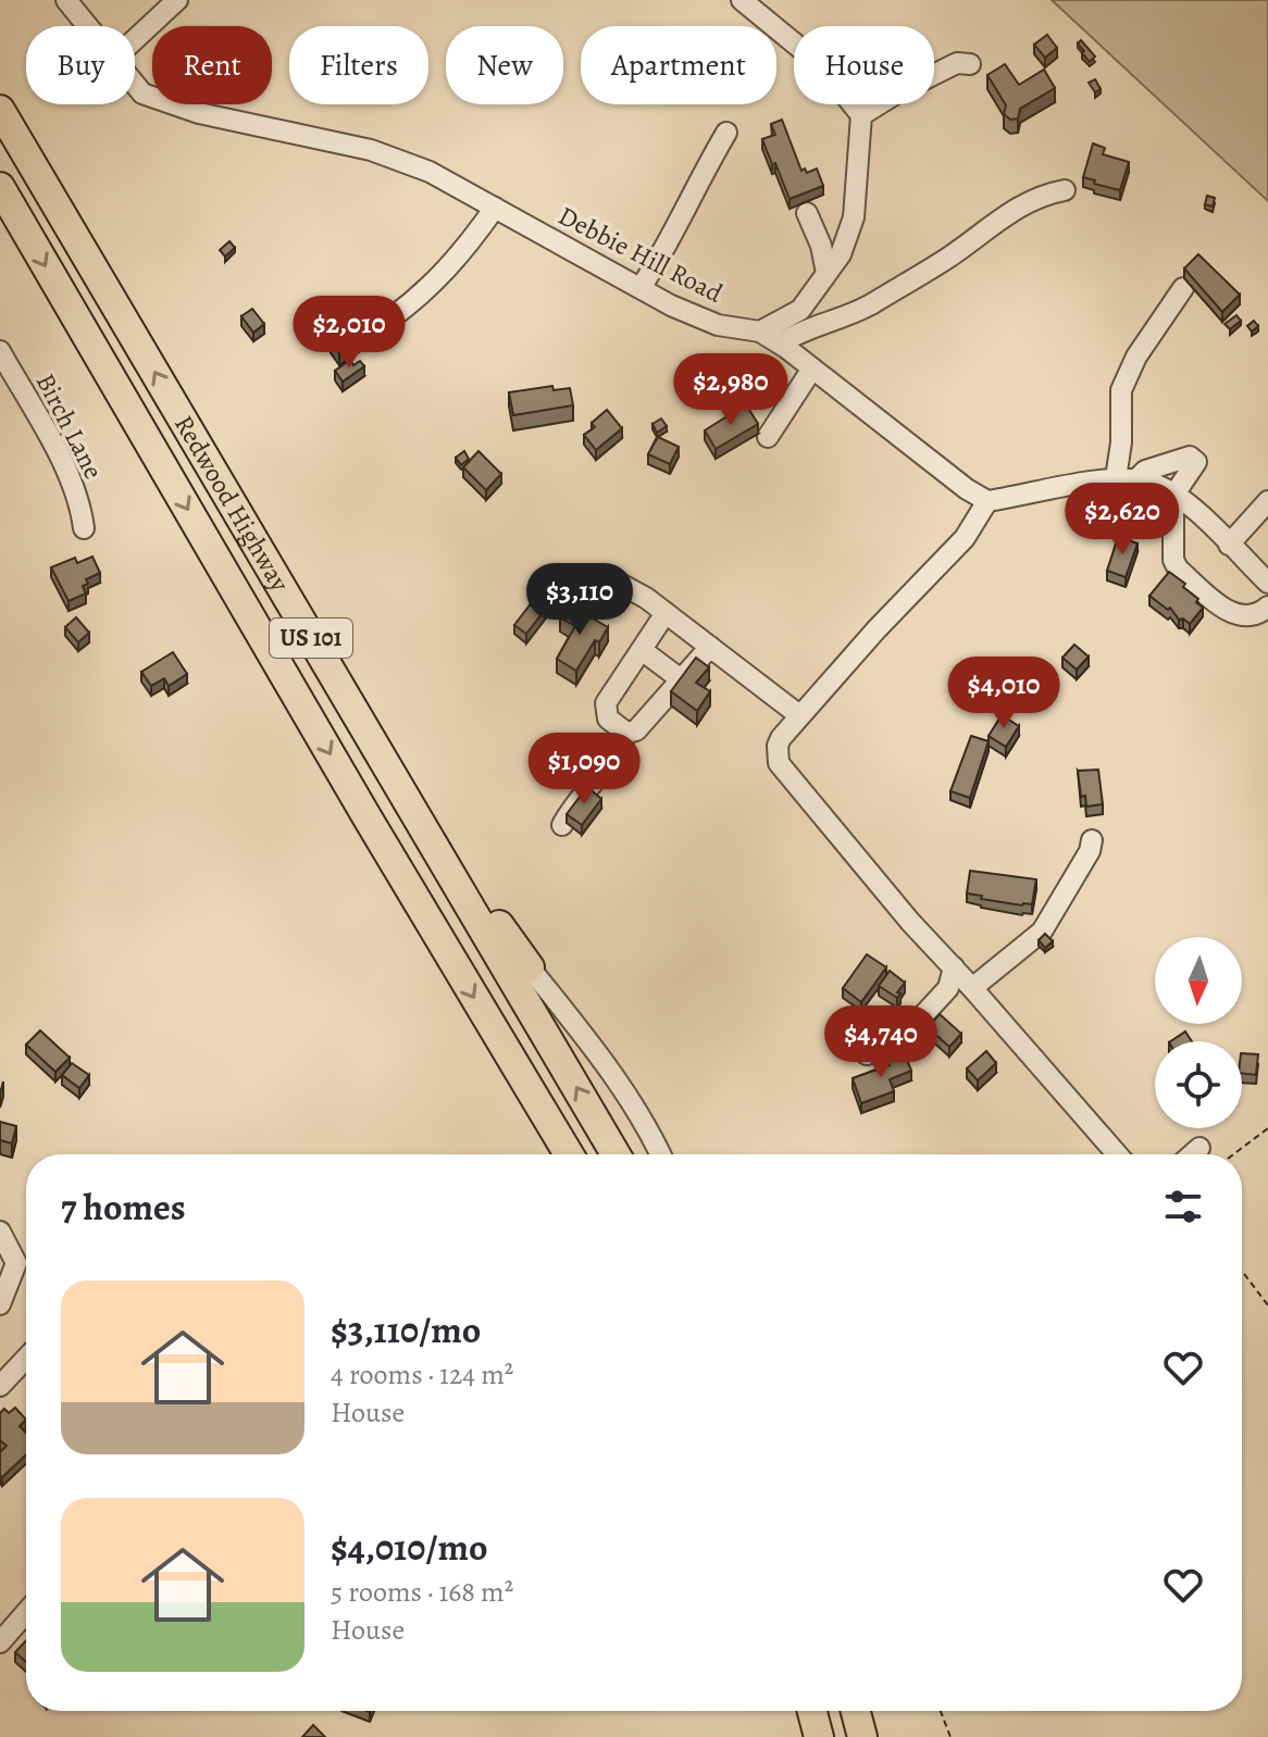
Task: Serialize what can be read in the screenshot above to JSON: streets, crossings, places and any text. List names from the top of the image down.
{
  "streets": {
    "highway": ["Redwood Highway", "US 101"],
    "street": ["Debbie Hill Road", "Birch Lane"]
  },
  "north": "bottom",
  "page": {
    "chip": [
      "Buy",
      "Rent",
      "Filters",
      "New",
      "Apartment",
      "House"
    ],
    "price": [
      "$2,010",
      "$2,980",
      "$2,620",
      "$3,110",
      "$4,010",
      "$1,090",
      "$4,740"
    ],
    "heading": "7 homes",
    "list": [
      {
        "name": "$3,110/mo",
        "note": "4 rooms · 124 m² · House"
      },
      {
        "name": "$4,010/mo",
        "note": "5 rooms · 168 m² · House"
      }
    ]
  }
}
